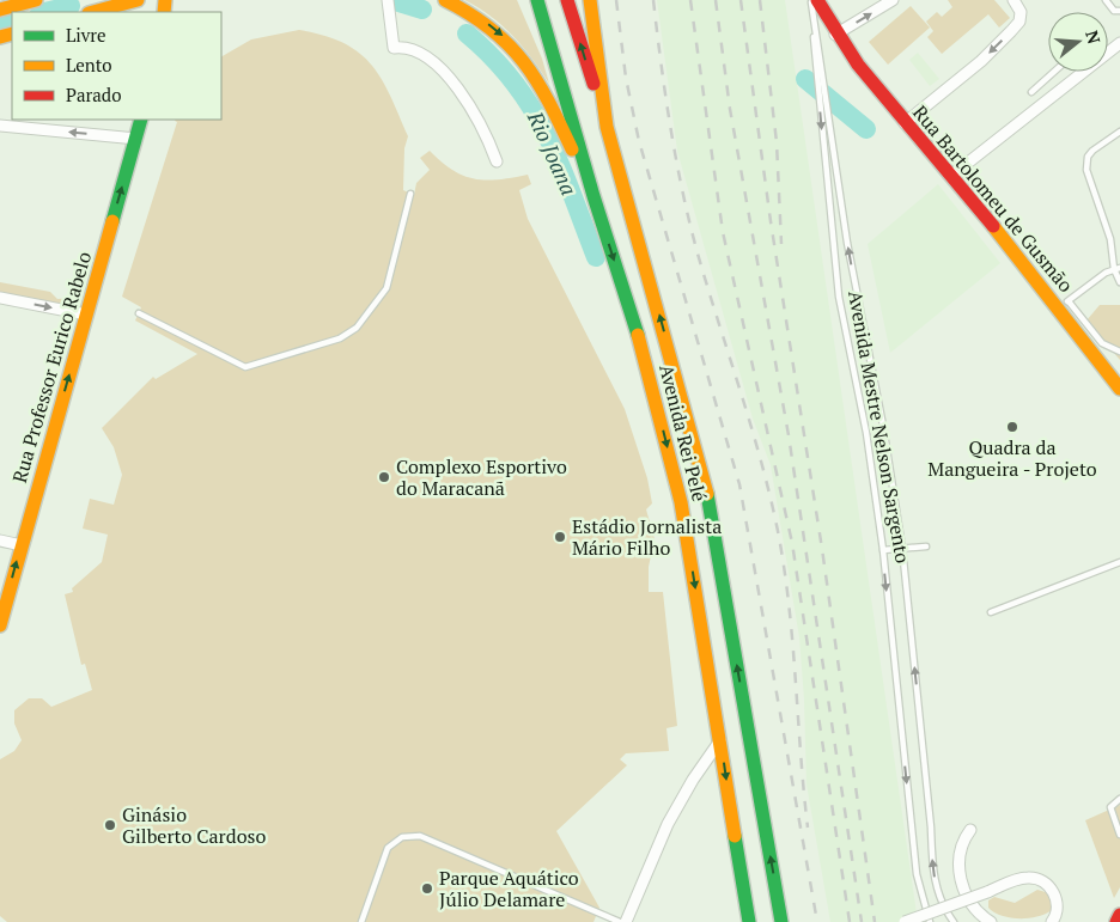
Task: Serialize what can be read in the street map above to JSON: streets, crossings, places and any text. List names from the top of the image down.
{
  "streets": {
    "main road": ["Rua Bartolomeu de Gusmão", "Rua Professor Eurico Rabelo", "Avenida Rei Pelé"],
    "lane": ["Avenida Mestre Nelson Sargento"]
  },
  "one_way": ["Rua Professor Eurico Rabelo"],
  "water": ["Rio Joana"],
  "places": [
    "Quadra da Mangueira - Projeto",
    "Complexo Esportivo do Maracanã",
    "Estádio Jornalista Mário Filho",
    "Ginásio Gilberto Cardoso",
    "Parque Aquático Júlio Delamare"
  ],
  "legend": ["Livre", "Lento", "Parado"],
  "north": "right"
}
